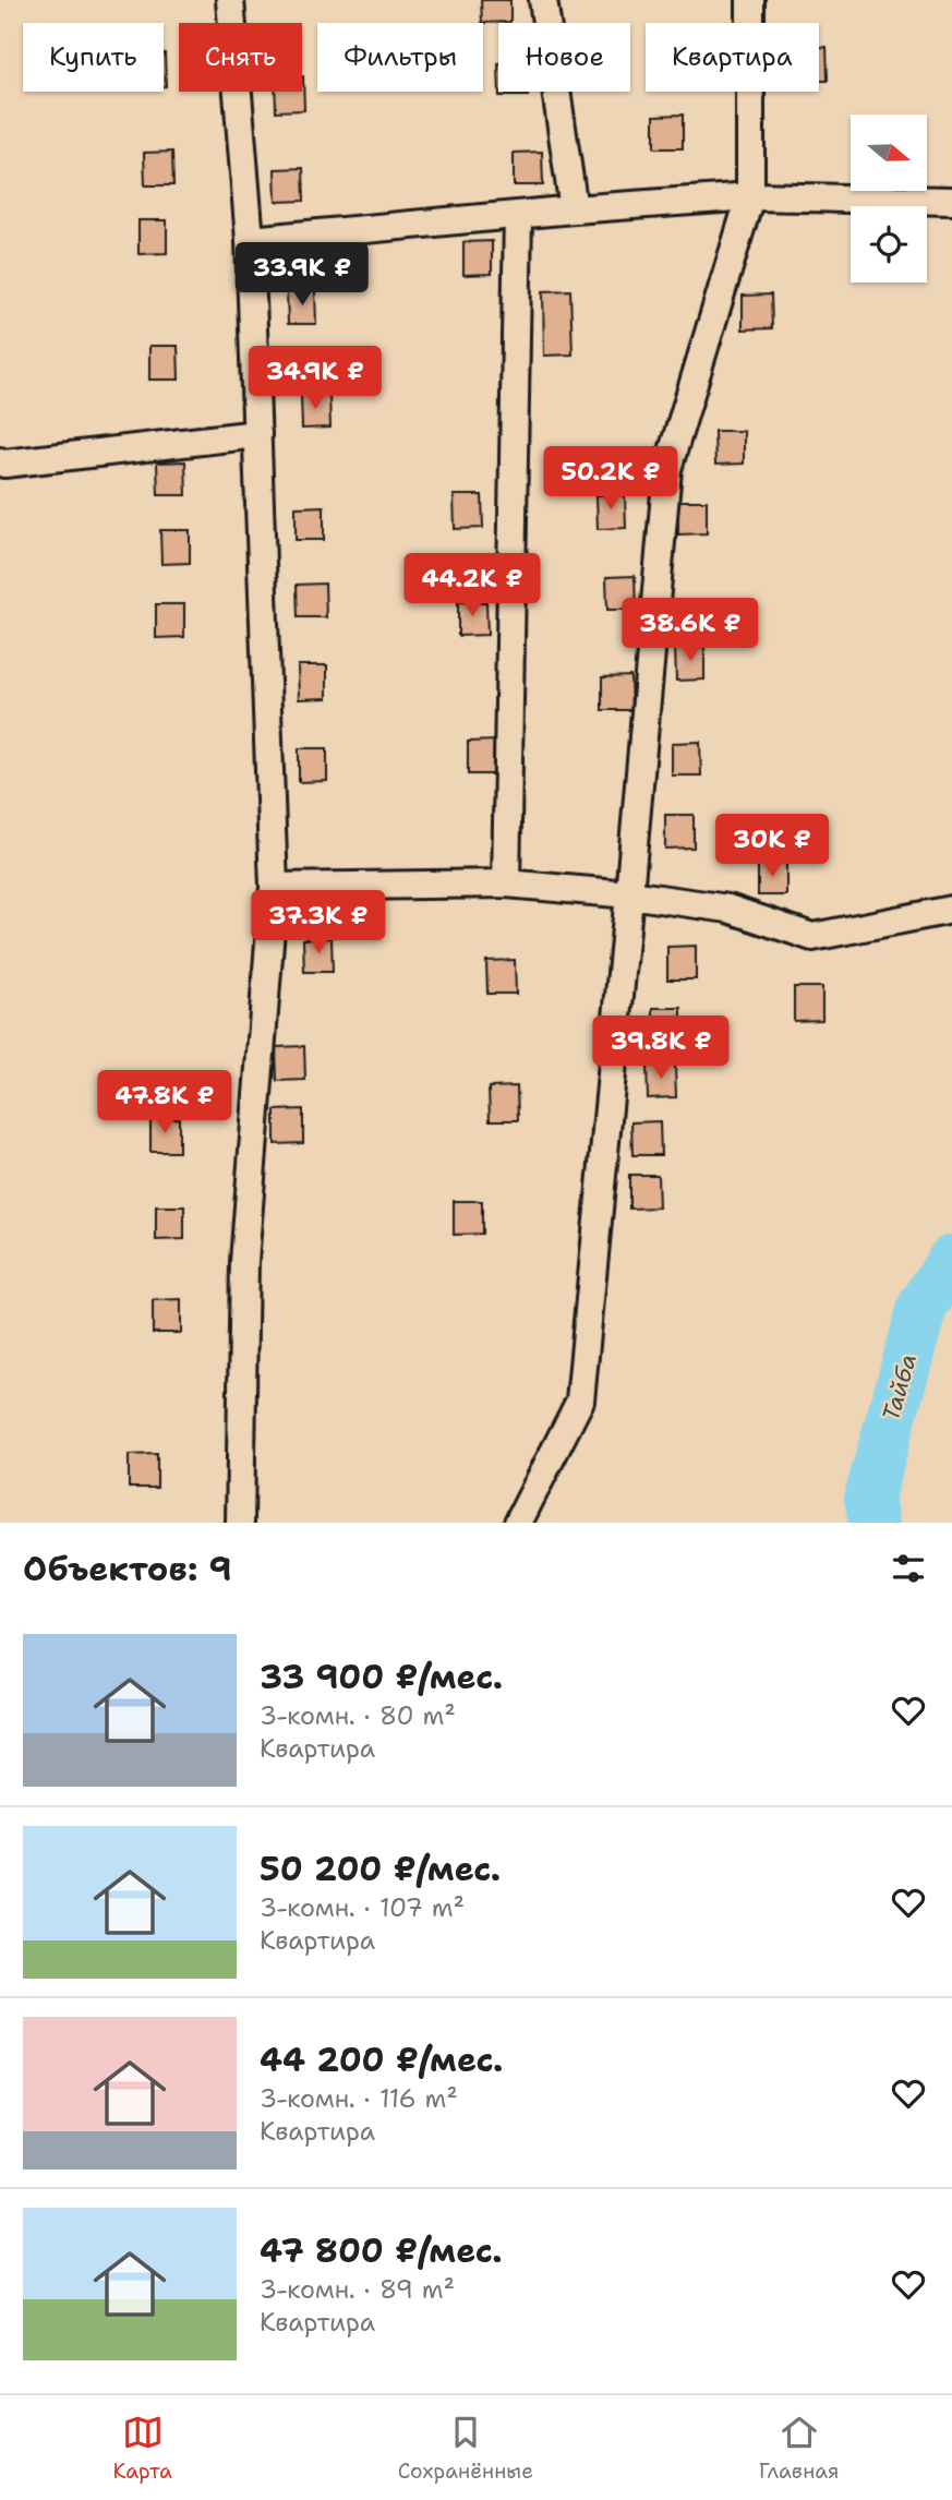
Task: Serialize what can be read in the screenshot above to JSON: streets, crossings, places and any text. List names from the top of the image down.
{
  "water": ["Тайба"],
  "north": "right",
  "page": {
    "chip": [
      "Купить",
      "Снять",
      "Фильтры",
      "Новое",
      "Квартира"
    ],
    "price": [
      "33.9K ₽",
      "34.9K ₽",
      "50.2K ₽",
      "44.2K ₽",
      "38.6K ₽",
      "30K ₽",
      "37.3K ₽",
      "39.8K ₽",
      "47.8K ₽"
    ],
    "heading": "Объектов: 9",
    "list": [
      {
        "name": "33 900 ₽/мес.",
        "note": "3-комн. · 80 m² · Квартира"
      },
      {
        "name": "50 200 ₽/мес.",
        "note": "3-комн. · 107 m² · Квартира"
      },
      {
        "name": "44 200 ₽/мес.",
        "note": "3-комн. · 116 m² · Квартира"
      },
      {
        "name": "47 800 ₽/мес.",
        "note": "3-комн. · 89 m² · Квартира"
      }
    ],
    "tabs": ["Карта", "Сохранённые", "Главная"]
  }
}
